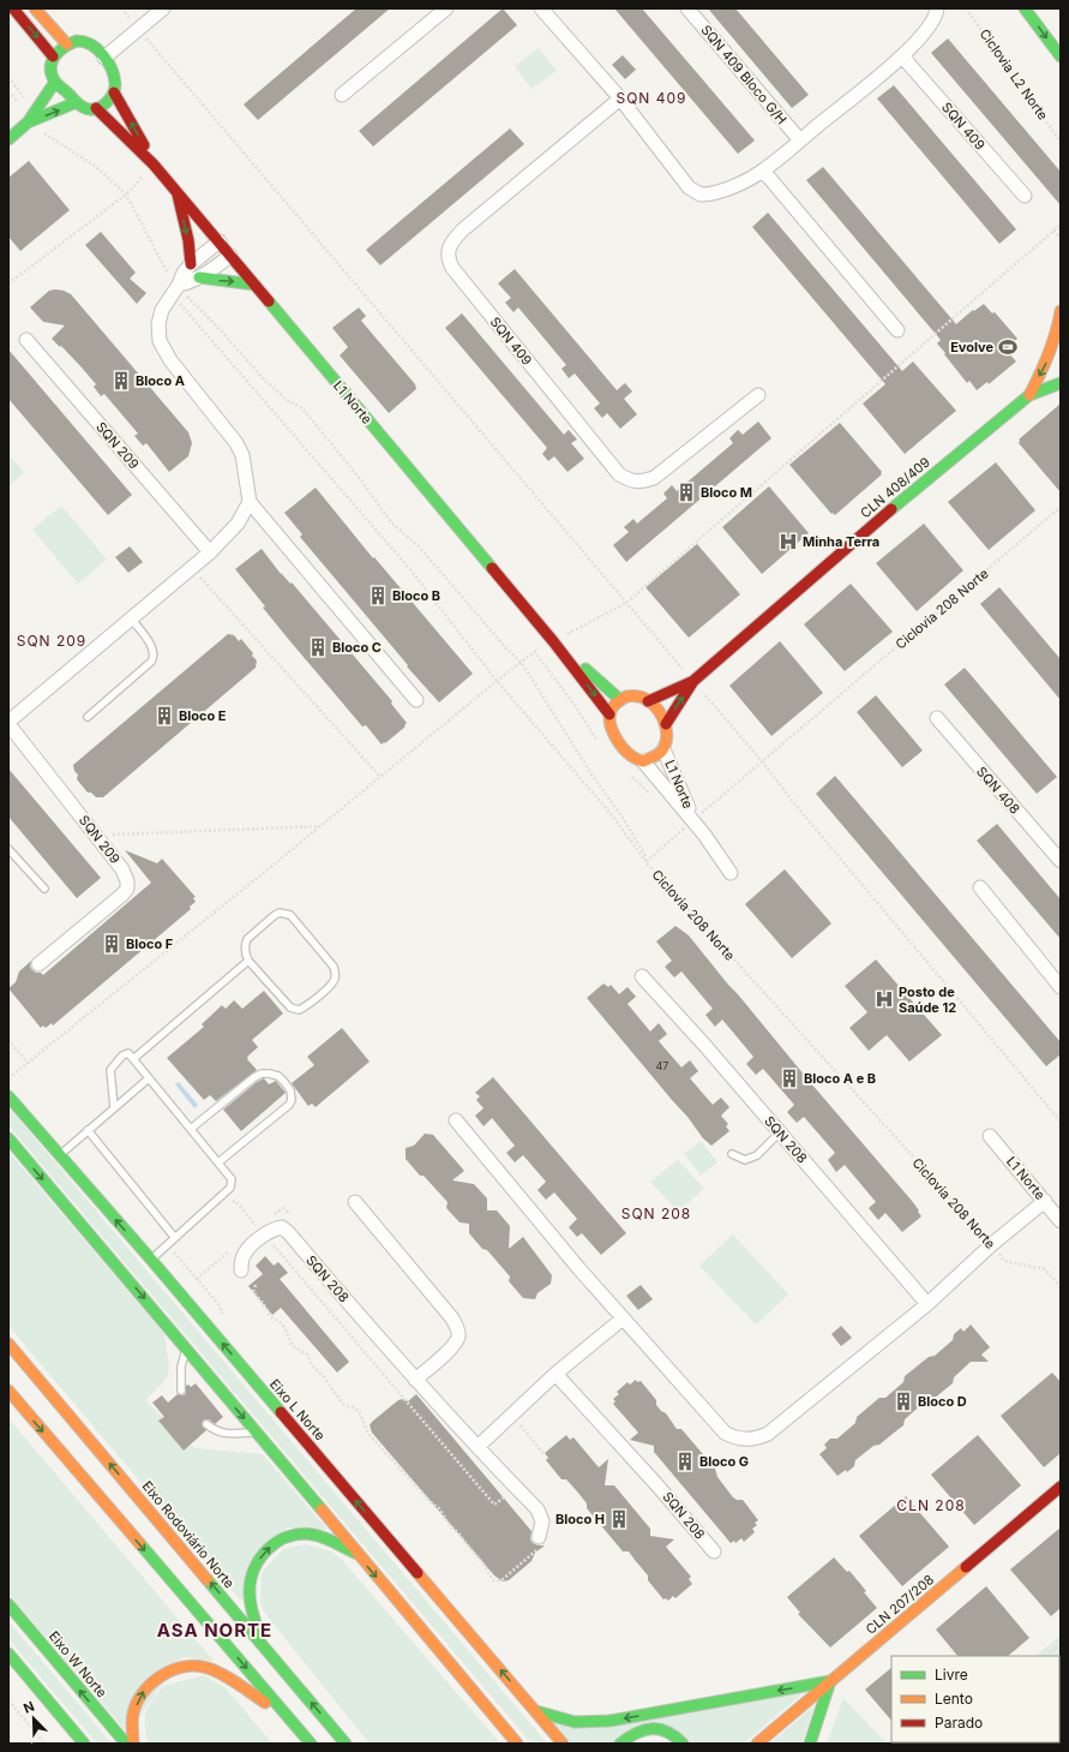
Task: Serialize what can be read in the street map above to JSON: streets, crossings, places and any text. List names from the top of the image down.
{
  "streets": {
    "main road": [
      "L1 Norte",
      "CLN 408/409",
      "Eixo L Norte",
      "Eixo Rodoviário Norte",
      "CLN 207/208",
      "Eixo W Norte"
    ],
    "street": [
      "SQN 409 Bloco G/H",
      "SQN 409",
      "SQN 209",
      "SQN 408",
      "SQN 208"
    ],
    "path": ["Ciclovia L2 Norte", "Ciclovia 208 Norte"]
  },
  "crossings": [
    ["L1 Norte", "CLN 408/409"],
    ["L1 Norte", "Ciclovia 208 Norte"]
  ],
  "districts": [
    "SQN 409",
    "SQN 209",
    "SQN 208",
    "CLN 208",
    "ASA NORTE"
  ],
  "places": {
    "sports": ["Evolve"],
    "building": [
      "Bloco A",
      "Bloco M",
      "Bloco B",
      "Bloco C",
      "Bloco E",
      "Bloco F",
      "Bloco A e B",
      "Bloco D",
      "Bloco G",
      "Bloco H"
    ],
    "hospital": ["Minha Terra", "Posto de Saúde 12"]
  },
  "house_numbers": ["47"],
  "legend": ["Livre", "Lento", "Parado"],
  "north": "top left"
}
